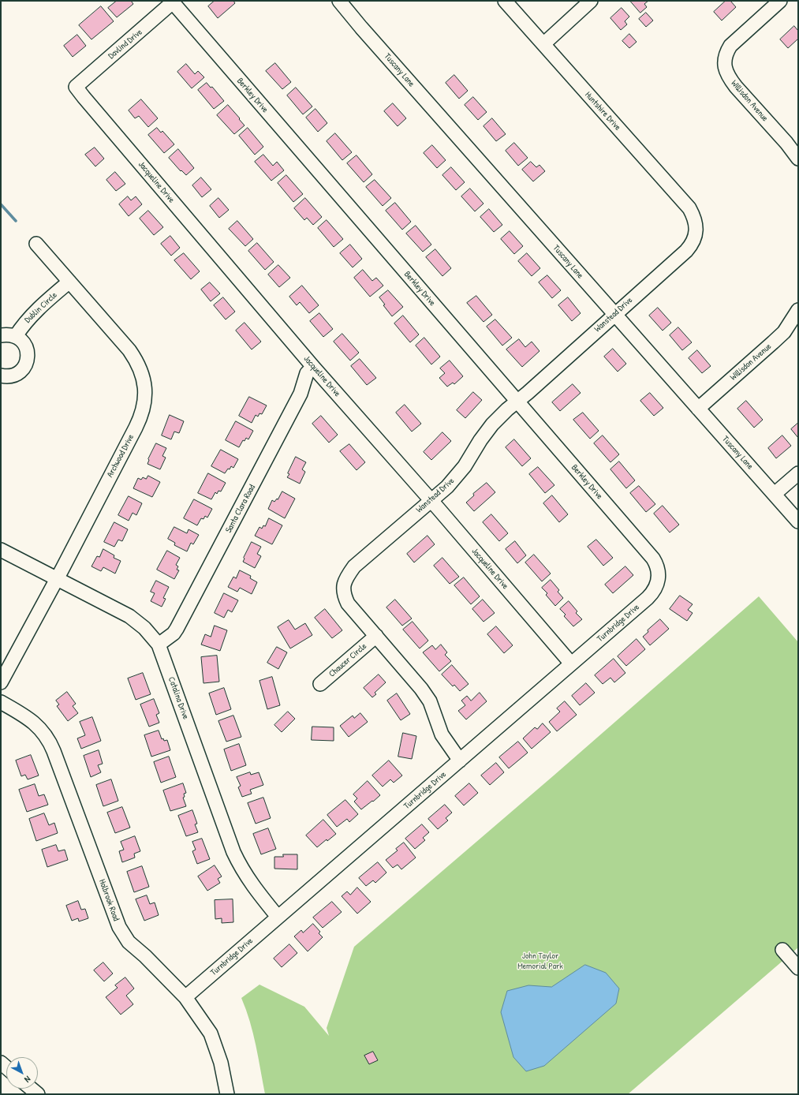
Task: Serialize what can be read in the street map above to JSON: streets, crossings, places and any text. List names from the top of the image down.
{
  "streets": {
    "street": [
      "Davlind Drive",
      "Tuscany Lane",
      "Berkley Drive",
      "Willisdon Avenue",
      "Huntshire Drive",
      "Jacqueline Drive",
      "Dublin Circle",
      "Wanstead Drive",
      "Archwood Drive",
      "Santa Clara Road",
      "Turnbridge Drive",
      "Chaucer Circle",
      "Catalina Drive",
      "Holbrook Road"
    ]
  },
  "crossings": [
    ["Davlind Drive", "Berkley Drive"],
    ["Davlind Drive", "Jacqueline Drive"],
    ["Tuscany Lane", "Willisdon Avenue"],
    ["Tuscany Lane", "Wanstead Drive"],
    ["Berkley Drive", "Wanstead Drive"],
    ["Berkley Drive", "Turnbridge Drive"],
    ["Huntshire Drive", "Wanstead Drive"],
    ["Jacqueline Drive", "Wanstead Drive"],
    ["Jacqueline Drive", "Santa Clara Road"],
    ["Jacqueline Drive", "Turnbridge Drive"],
    ["Dublin Circle", "Archwood Drive"],
    ["Wanstead Drive", "Turnbridge Drive"],
    ["Wanstead Drive", "Chaucer Circle"],
    ["Archwood Drive", "Catalina Drive"],
    ["Santa Clara Road", "Catalina Drive"],
    ["Turnbridge Drive", "Catalina Drive"],
    ["Turnbridge Drive", "Holbrook Road"]
  ],
  "parks": ["John Taylor Memorial Park"],
  "north": "bottom right"
}
